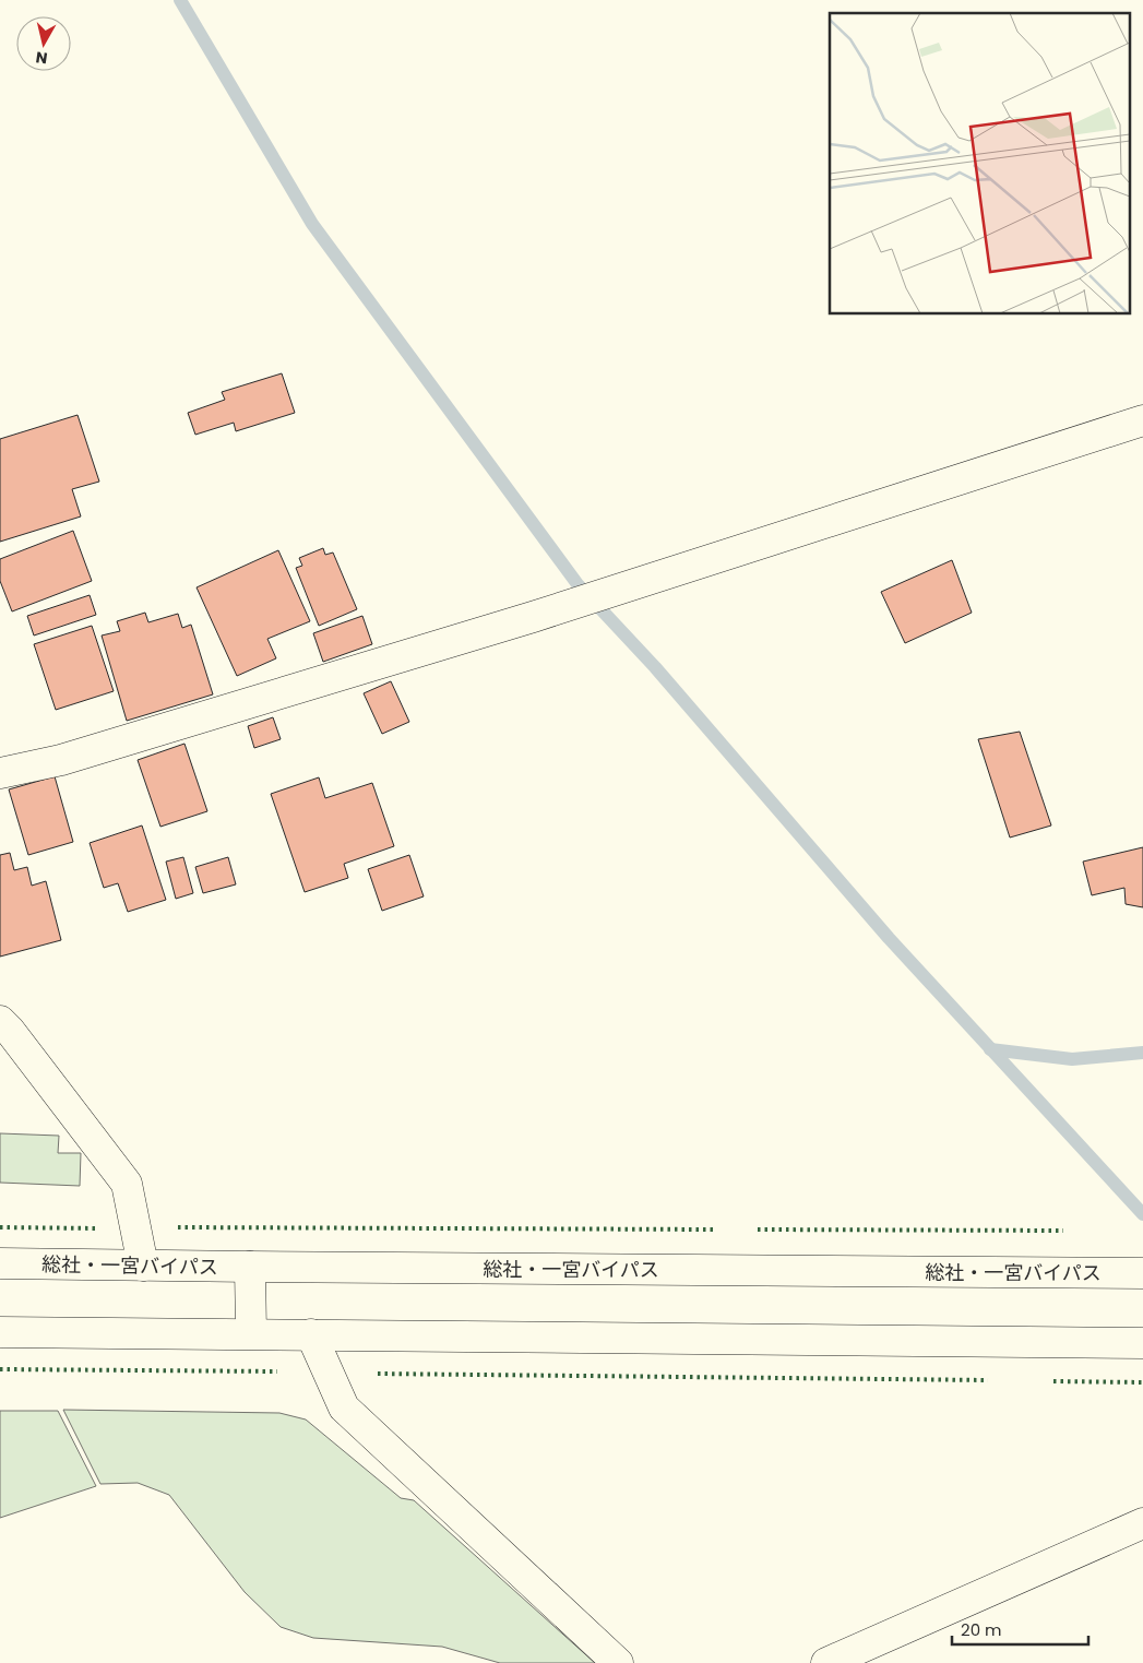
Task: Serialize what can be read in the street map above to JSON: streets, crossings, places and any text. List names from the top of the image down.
{
  "streets": {
    "main road": ["総社・一宮バイパス"]
  },
  "scale_bar": "20 m",
  "north": "bottom"
}
